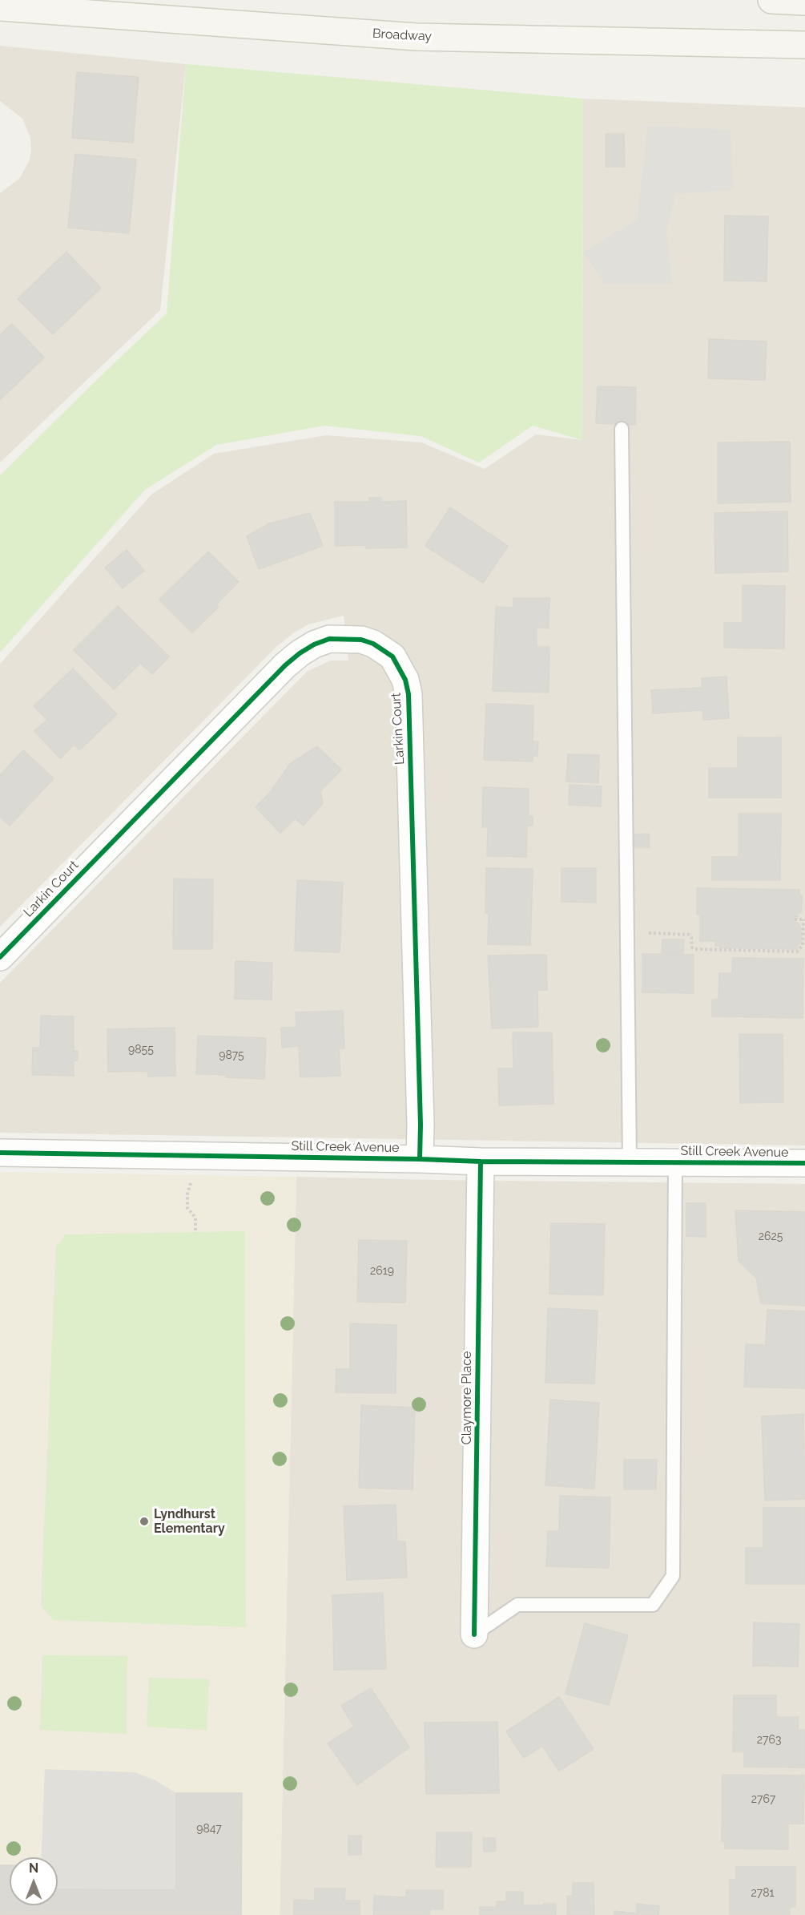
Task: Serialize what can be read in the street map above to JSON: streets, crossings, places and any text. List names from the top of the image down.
{
  "streets": {
    "main road": ["Broadway"],
    "street": ["Larkin Court", "Still Creek Avenue", "Claymore Place"]
  },
  "crossings": [
    ["Larkin Court", "Still Creek Avenue"],
    ["Still Creek Avenue", "Claymore Place"]
  ],
  "places": ["Lyndhurst Elementary"],
  "house_numbers": [
    "9855",
    "9875",
    "2625",
    "2619",
    "2763",
    "2767",
    "9847",
    "2781"
  ],
  "north": "top"
}
